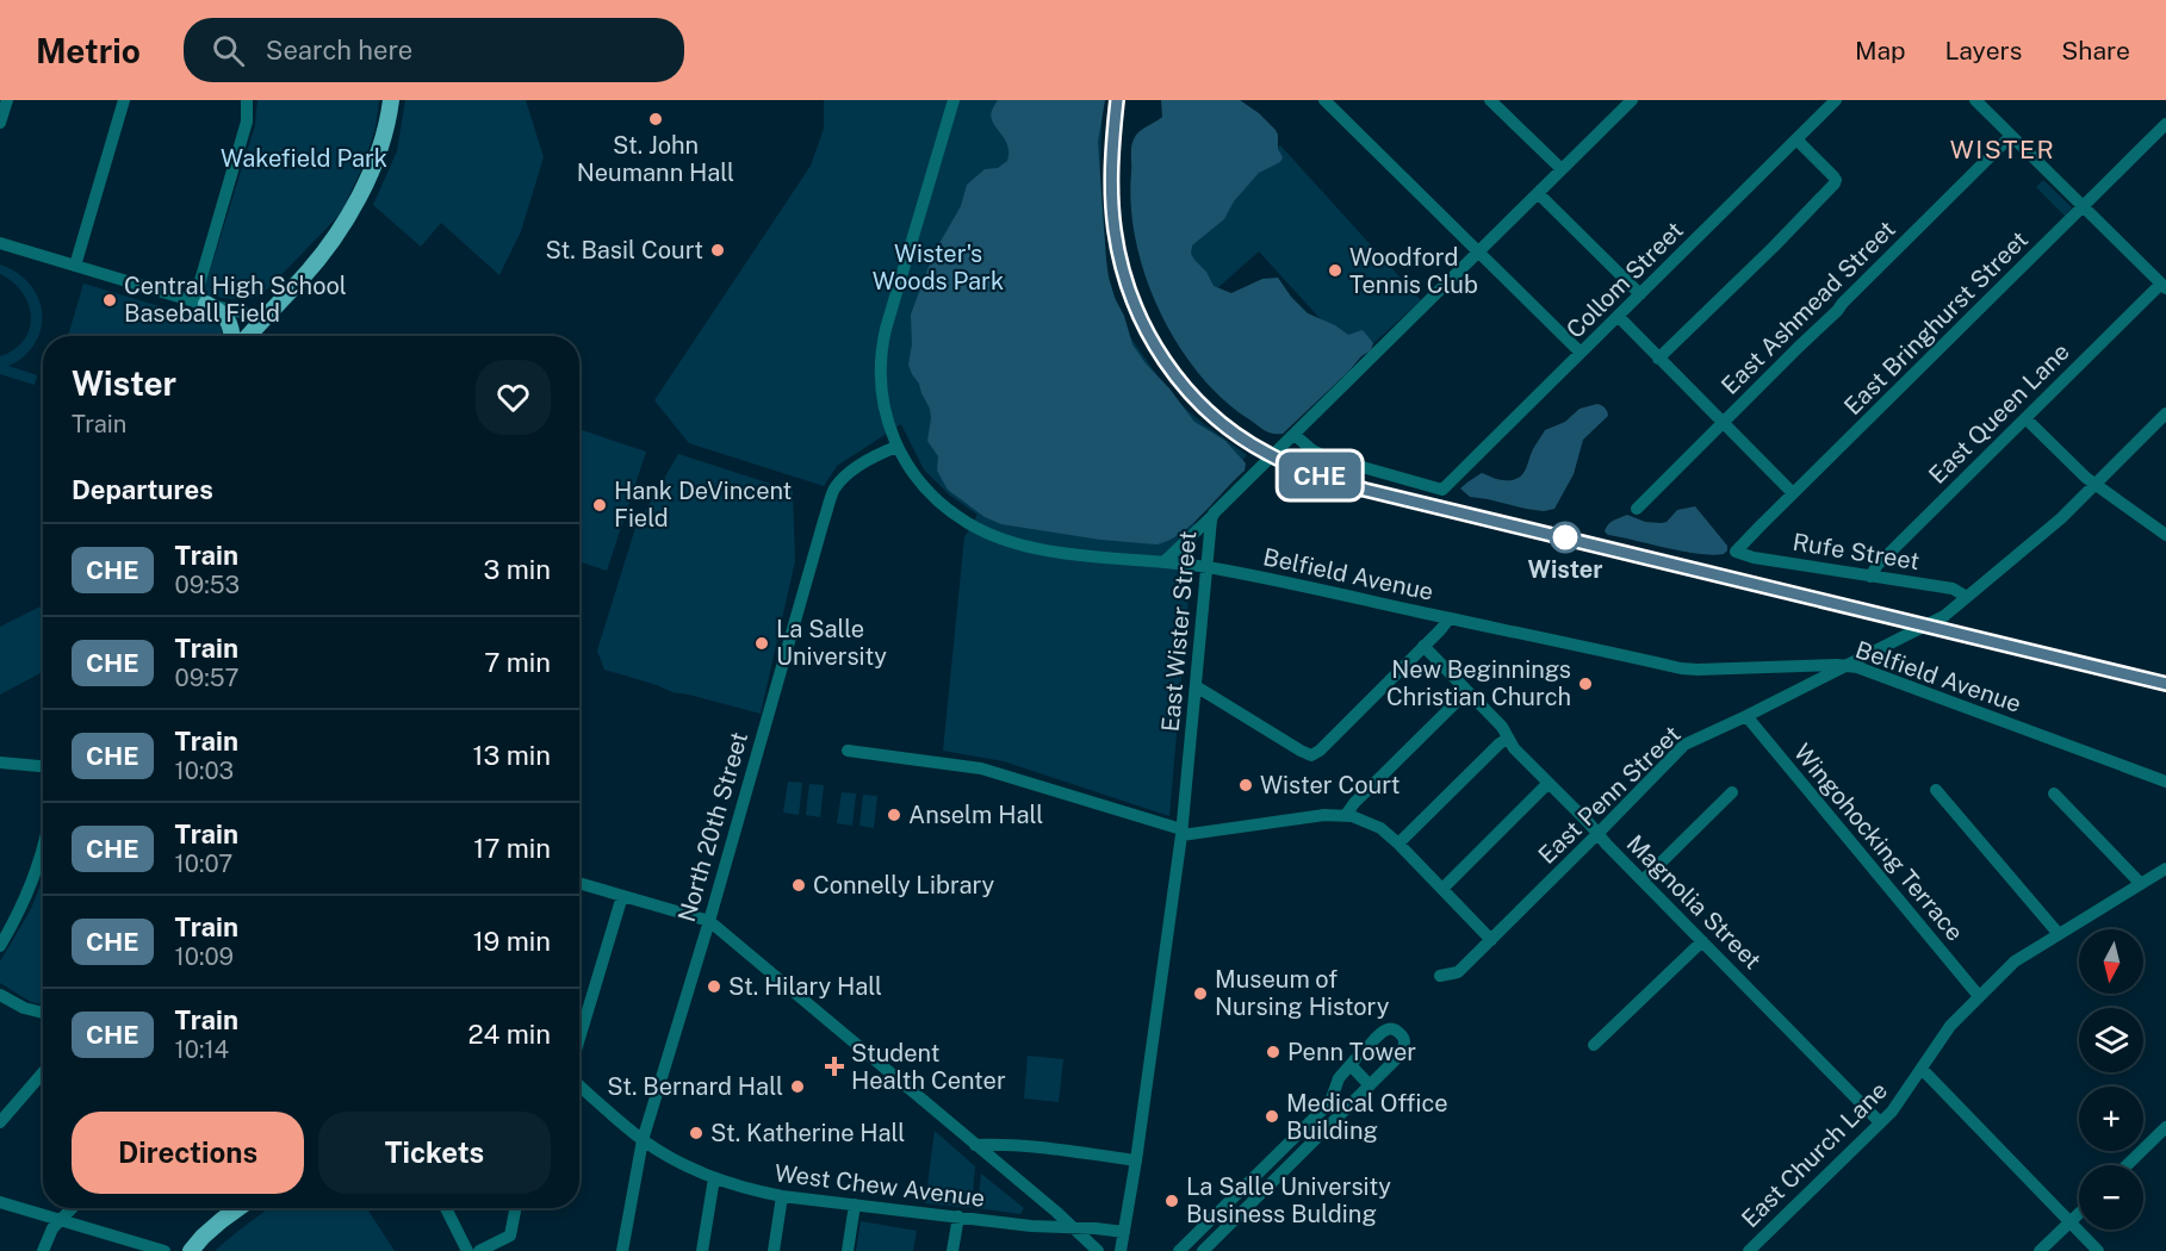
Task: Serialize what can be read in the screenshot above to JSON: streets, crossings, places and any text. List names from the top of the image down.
{
  "streets": {
    "street": [
      "Collom Street",
      "East Ashmead Street",
      "East Bringhurst Street",
      "East Queen Lane",
      "Rufe Street",
      "Belfield Avenue",
      "East Wister Street",
      "East Penn Street",
      "North 20th Street",
      "Wingohocking Terrace",
      "Magnolia Street",
      "East Church Lane",
      "West Chew Avenue"
    ]
  },
  "crossings": [
    ["Collom Street", "East Wister Street"],
    ["East Bringhurst Street", "Rufe Street"],
    ["East Queen Lane", "Rufe Street"],
    ["Rufe Street", "East Penn Street"],
    ["Belfield Avenue", "East Wister Street"],
    ["Belfield Avenue", "East Penn Street"],
    ["Belfield Avenue", "North 20th Street"],
    ["East Wister Street", "West Chew Avenue"],
    ["East Penn Street", "Wingohocking Terrace"],
    ["East Penn Street", "Magnolia Street"],
    ["North 20th Street", "West Chew Avenue"],
    ["Wingohocking Terrace", "East Church Lane"],
    ["Magnolia Street", "East Church Lane"]
  ],
  "districts": ["WISTER"],
  "parks": ["Wakefield Park", "Wister's Woods Park"],
  "places": {
    "other": [
      "St. John Neumann Hall",
      "St. Basil Court",
      "Woodford Tennis Club",
      "Central High School Baseball Field",
      "Hank DeVincent Field",
      "Wister",
      "La Salle University",
      "New Beginnings Christian Church",
      "Wister Court",
      "Anselm Hall",
      "Connelly Library",
      "St. Hilary Hall",
      "Museum of Nursing History",
      "Penn Tower",
      "St. Bernard Hall",
      "Medical Office Building",
      "St. Katherine Hall",
      "La Salle University Business Bulding"
    ],
    "health": ["Student Health Center"]
  },
  "north": "bottom",
  "page": {
    "header": "Metrio",
    "search": "Search here",
    "nav": ["Map", "Layers", "Share"],
    "on_map": "CHE",
    "heading": [
      ["Wister", "Train"],
      "Departures"
    ],
    "list": [
      {
        "mark": "CHE",
        "name": "Train",
        "note": "09:53",
        "value": "3 min"
      },
      {
        "mark": "CHE",
        "name": "Train",
        "note": "09:57",
        "value": "7 min"
      },
      {
        "mark": "CHE",
        "name": "Train",
        "note": "10:03",
        "value": "13 min"
      },
      {
        "mark": "CHE",
        "name": "Train",
        "note": "10:07",
        "value": "17 min"
      },
      {
        "mark": "CHE",
        "name": "Train",
        "note": "10:09",
        "value": "19 min"
      },
      {
        "mark": "CHE",
        "name": "Train",
        "note": "10:14",
        "value": "24 min"
      }
    ],
    "map_buttons": ["+", "−"],
    "buttons": ["Directions", "Tickets"]
  }
}
